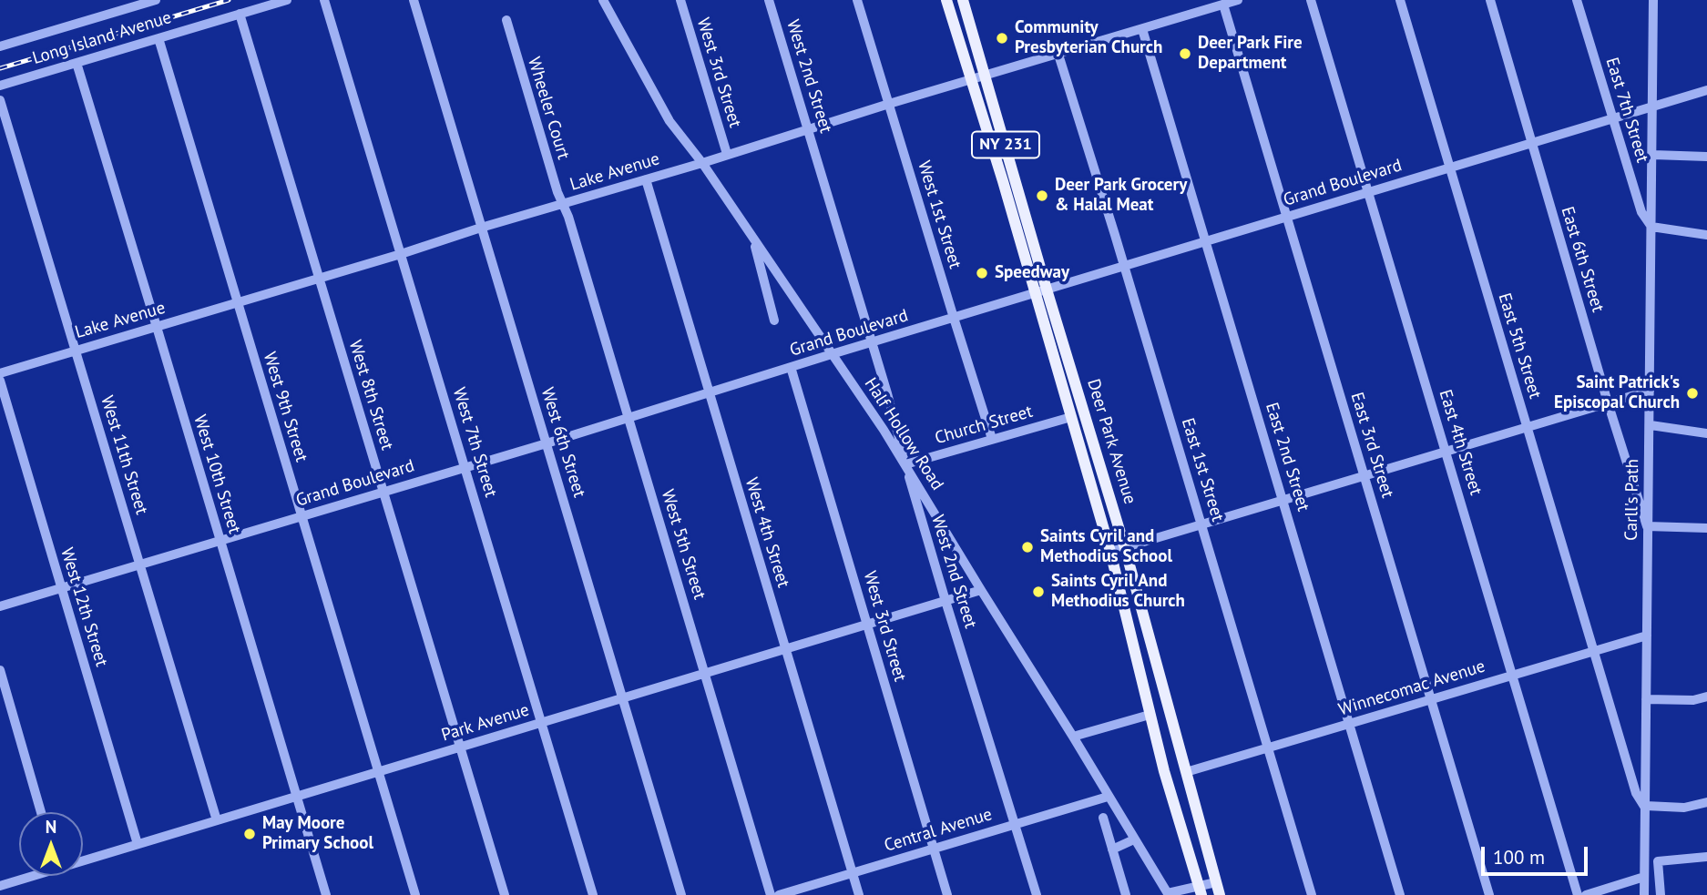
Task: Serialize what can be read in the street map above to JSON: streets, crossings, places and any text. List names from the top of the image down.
{
  "streets": {
    "main road": ["NY 231", "Deer Park Avenue"],
    "street": [
      "Long Island Avenue",
      "West 3rd Street",
      "West 2nd Street",
      "Wheeler Court",
      "East 7th Street",
      "Lake Avenue",
      "Grand Boulevard",
      "West 1st Street",
      "East 6th Street",
      "East 5th Street",
      "West 8th Street",
      "West 9th Street",
      "Church Street",
      "Half Hollow Road",
      "West 7th Street",
      "West 6th Street",
      "East 4th Street",
      "East 3rd Street",
      "West 11th Street",
      "East 2nd Street",
      "East 1st Street",
      "West 10th Street",
      "Carll's Path",
      "West 4th Street",
      "West 5th Street",
      "West 12th Street",
      "Winnecomac Avenue",
      "Park Avenue",
      "Central Avenue"
    ]
  },
  "crossings": [
    ["Long Island Avenue", "West 8th Street"],
    ["Long Island Avenue", "West 9th Street"],
    ["Long Island Avenue", "West 10th Street"],
    ["West 3rd Street", "Lake Avenue"],
    ["West 3rd Street", "Grand Boulevard"],
    ["West 3rd Street", "Park Avenue"],
    ["West 3rd Street", "Central Avenue"],
    ["West 2nd Street", "Lake Avenue"],
    ["West 2nd Street", "Grand Boulevard"],
    ["West 2nd Street", "Church Street"],
    ["West 2nd Street", "Half Hollow Road"],
    ["West 2nd Street", "Park Avenue"],
    ["West 2nd Street", "Central Avenue"],
    ["Wheeler Court", "Lake Avenue"],
    ["Wheeler Court", "West 5th Street"],
    ["East 7th Street", "Grand Boulevard"],
    ["East 7th Street", "Carll's Path"],
    ["Lake Avenue", "West 1st Street"],
    ["Lake Avenue", "West 8th Street"],
    ["Lake Avenue", "West 9th Street"],
    ["Lake Avenue", "Half Hollow Road"],
    ["Lake Avenue", "Deer Park Avenue"],
    ["Lake Avenue", "West 7th Street"],
    ["Lake Avenue", "West 6th Street"],
    ["Lake Avenue", "East 3rd Street"],
    ["Lake Avenue", "West 11th Street"],
    ["Lake Avenue", "East 2nd Street"],
    ["Lake Avenue", "East 1st Street"],
    ["Lake Avenue", "West 10th Street"],
    ["Lake Avenue", "West 4th Street"],
    ["Lake Avenue", "West 5th Street"],
    ["Grand Boulevard", "West 1st Street"],
    ["Grand Boulevard", "East 6th Street"],
    ["Grand Boulevard", "East 5th Street"],
    ["Grand Boulevard", "West 8th Street"],
    ["Grand Boulevard", "West 9th Street"],
    ["Grand Boulevard", "Half Hollow Road"],
    ["Grand Boulevard", "Deer Park Avenue"],
    ["Grand Boulevard", "West 7th Street"],
    ["Grand Boulevard", "West 6th Street"],
    ["Grand Boulevard", "East 4th Street"],
    ["Grand Boulevard", "East 3rd Street"],
    ["Grand Boulevard", "West 11th Street"],
    ["Grand Boulevard", "East 2nd Street"],
    ["Grand Boulevard", "East 1st Street"],
    ["Grand Boulevard", "West 10th Street"],
    ["Grand Boulevard", "Carll's Path"],
    ["Grand Boulevard", "West 4th Street"],
    ["Grand Boulevard", "West 5th Street"],
    ["Grand Boulevard", "West 12th Street"],
    ["West 1st Street", "Church Street"],
    ["East 6th Street", "Carll's Path"],
    ["East 5th Street", "Carll's Path"],
    ["East 5th Street", "Winnecomac Avenue"],
    ["West 8th Street", "Park Avenue"],
    ["West 9th Street", "Park Avenue"],
    ["Church Street", "Half Hollow Road"],
    ["Church Street", "Deer Park Avenue"],
    ["Half Hollow Road", "Deer Park Avenue"],
    ["Half Hollow Road", "Park Avenue"],
    ["Half Hollow Road", "Central Avenue"],
    ["Deer Park Avenue", "Winnecomac Avenue"],
    ["West 7th Street", "Park Avenue"],
    ["West 6th Street", "Park Avenue"],
    ["East 4th Street", "Winnecomac Avenue"],
    ["East 3rd Street", "Winnecomac Avenue"],
    ["West 11th Street", "Park Avenue"],
    ["East 2nd Street", "Winnecomac Avenue"],
    ["East 1st Street", "Winnecomac Avenue"],
    ["West 10th Street", "Park Avenue"],
    ["Carll's Path", "Winnecomac Avenue"],
    ["West 4th Street", "Park Avenue"],
    ["West 4th Street", "Central Avenue"],
    ["West 5th Street", "Park Avenue"],
    ["West 12th Street", "Park Avenue"]
  ],
  "places": [
    "Community Presbyterian Church",
    "Deer Park Fire Department",
    "Deer Park Grocery & Halal Meat",
    "Speedway",
    "Saint Patrick's Episcopal Church",
    "Saints Cyril and Methodius School",
    "Saints Cyril And Methodius Church",
    "May Moore Primary School"
  ],
  "scale_bar": "100 m",
  "north": "top"
}
